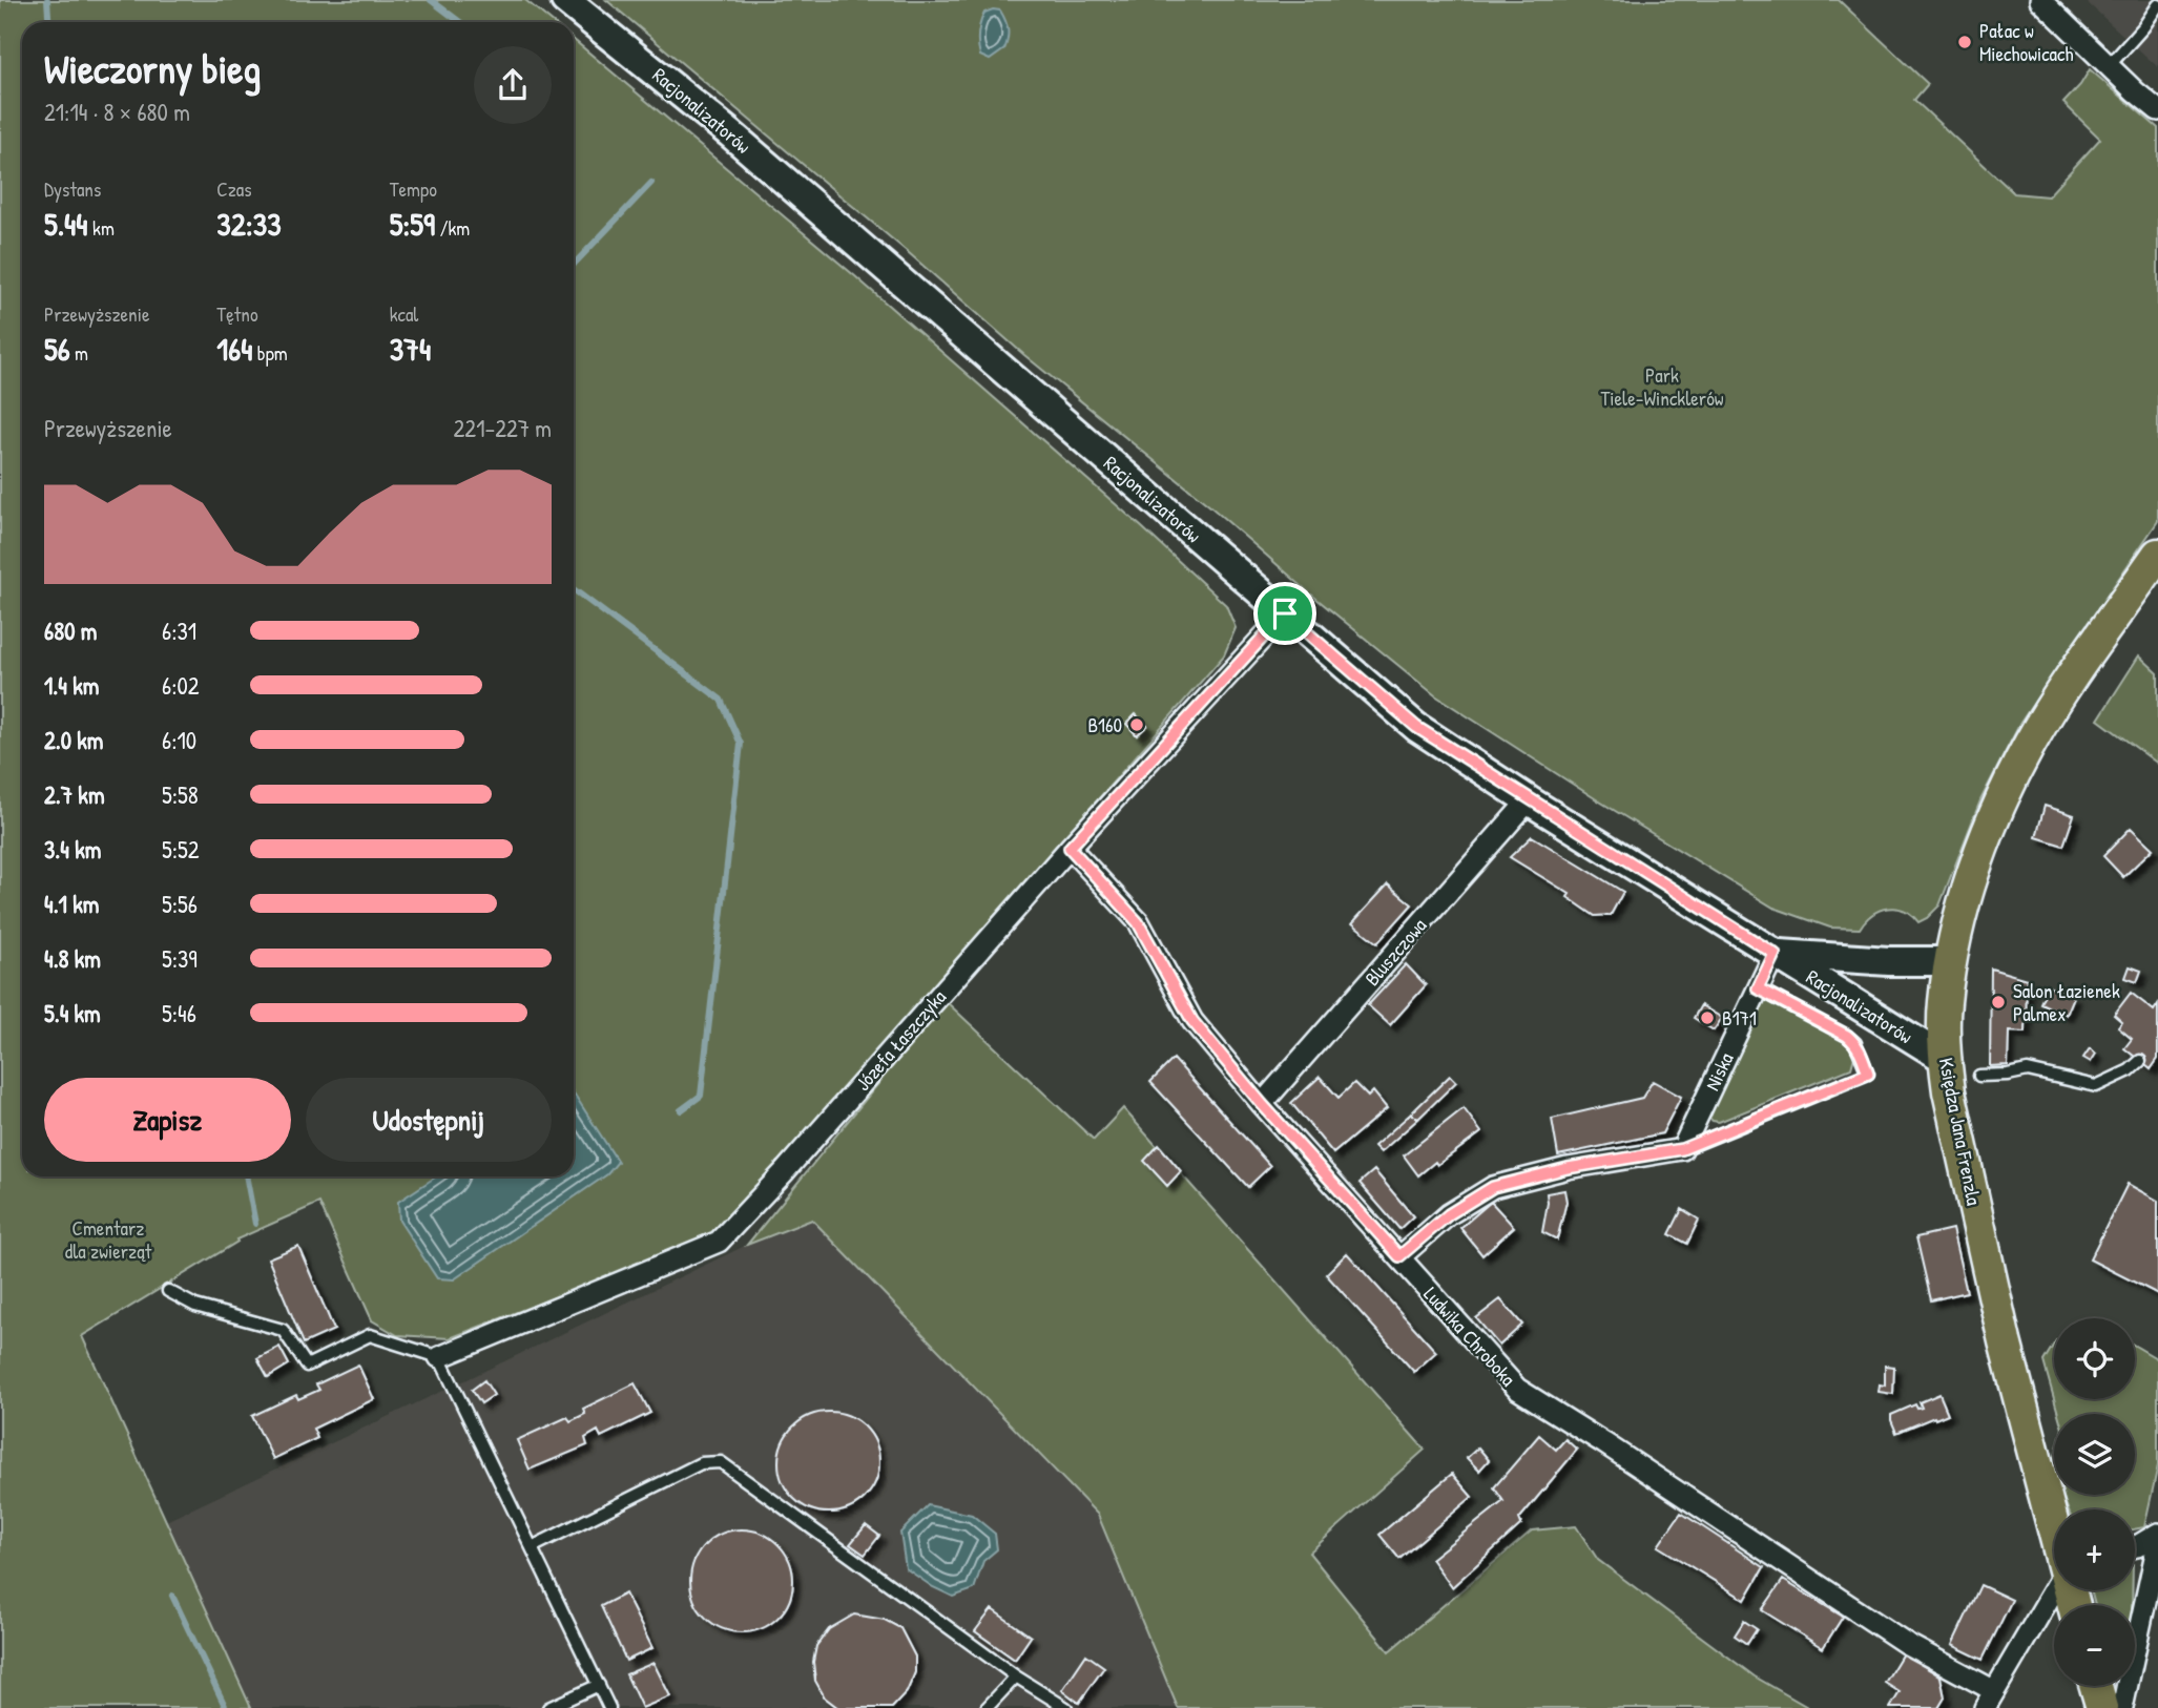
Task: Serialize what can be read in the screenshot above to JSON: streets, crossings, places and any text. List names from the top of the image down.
{
  "streets": {
    "main road": ["Księdza Jana Frenzla"],
    "street": [
      "Racjonalizatorów",
      "Bluszczowa",
      "Józefa Łaszczyka",
      "Niska",
      "Ludwika Chroboka"
    ]
  },
  "crossings": [
    ["Racjonalizatorów", "Bluszczowa"],
    ["Racjonalizatorów", "Józefa Łaszczyka"],
    ["Racjonalizatorów", "Niska"],
    ["Racjonalizatorów", "Księdza Jana Frenzla"],
    ["Bluszczowa", "Ludwika Chroboka"],
    ["Józefa Łaszczyka", "Ludwika Chroboka"]
  ],
  "parks": ["Park Tiele-Wincklerów", "Cmentarz dla zwierząt"],
  "places": [
    "Pałac w Miechowicach",
    "B160",
    "Salon Łazienek Palmex",
    "B171"
  ],
  "page": {
    "heading": ["Wieczorny bieg", "21:14 · 8 × 680 m"],
    "stats": [
      ["Dystans", "5.44 km"],
      ["Czas", "32:33"],
      ["Tempo", "5:59 /km"],
      ["Przewyższenie", "56 m"],
      ["Tętno", "164 bpm"],
      ["kcal", "374"]
    ],
    "chart": ["Przewyższenie", "221–227 m"],
    "list": [
      {
        "name": "680 m",
        "note": "6:31"
      },
      {
        "name": "1.4 km",
        "note": "6:02"
      },
      {
        "name": "2.0 km",
        "note": "6:10"
      },
      {
        "name": "2.7 km",
        "note": "5:58"
      },
      {
        "name": "3.4 km",
        "note": "5:52"
      },
      {
        "name": "4.1 km",
        "note": "5:56"
      },
      {
        "name": "4.8 km",
        "note": "5:39"
      },
      {
        "name": "5.4 km",
        "note": "5:46"
      }
    ],
    "buttons": ["Zapisz", "Udostępnij"],
    "map_buttons": ["+", "−"]
  }
}
